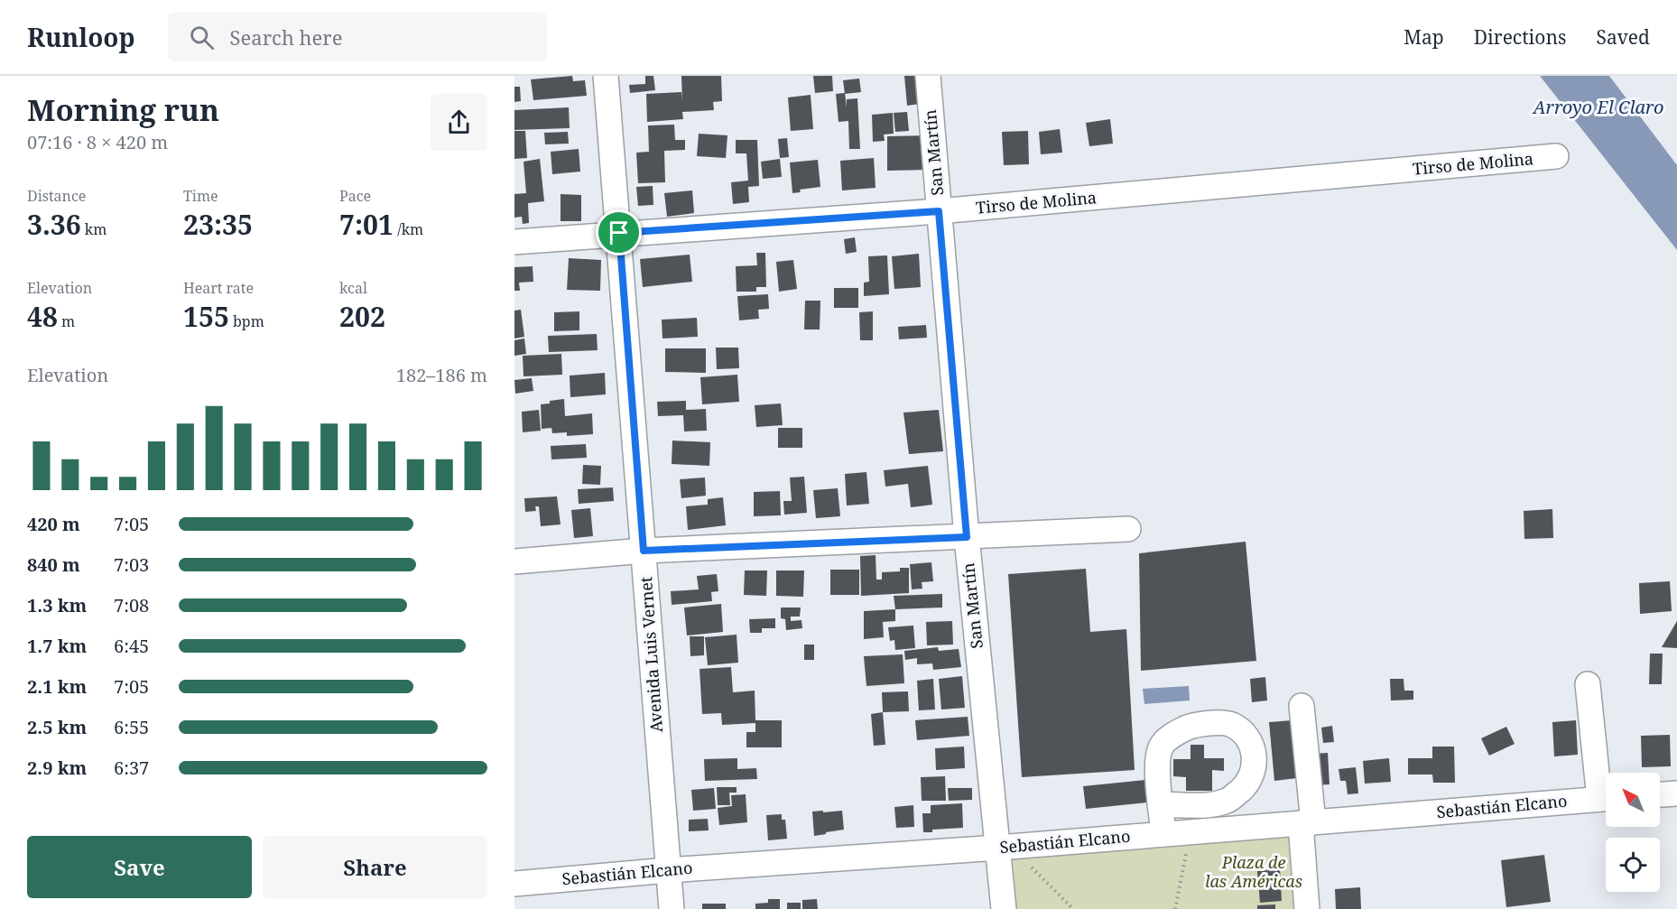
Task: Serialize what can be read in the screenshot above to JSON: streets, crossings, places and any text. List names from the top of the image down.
{
  "streets": {
    "street": [
      "San Martín",
      "Tirso de Molina",
      "Avenida Luis Vernet",
      "Sebastián Elcano"
    ]
  },
  "crossings": [
    ["San Martín", "Tirso de Molina"],
    ["San Martín", "Sebastián Elcano"],
    ["Tirso de Molina", "Avenida Luis Vernet"],
    ["Avenida Luis Vernet", "Sebastián Elcano"]
  ],
  "water": ["Arroyo El Claro"],
  "parks": ["Plaza de las Américas"],
  "north": "top left",
  "page": {
    "header": "Runloop",
    "search": "Search here",
    "nav": ["Map", "Directions", "Saved"],
    "heading": ["Morning run", "07:16 · 8 × 420 m"],
    "stats": [
      ["Distance", "3.36 km"],
      ["Time", "23:35"],
      ["Pace", "7:01 /km"],
      ["Elevation", "48 m"],
      ["Heart rate", "155 bpm"],
      ["kcal", "202"]
    ],
    "chart": ["Elevation", "182–186 m"],
    "list": [
      {
        "name": "420 m",
        "note": "7:05"
      },
      {
        "name": "840 m",
        "note": "7:03"
      },
      {
        "name": "1.3 km",
        "note": "7:08"
      },
      {
        "name": "1.7 km",
        "note": "6:45"
      },
      {
        "name": "2.1 km",
        "note": "7:05"
      },
      {
        "name": "2.5 km",
        "note": "6:55"
      },
      {
        "name": "2.9 km",
        "note": "6:37"
      }
    ],
    "buttons": ["Save", "Share"]
  }
}
